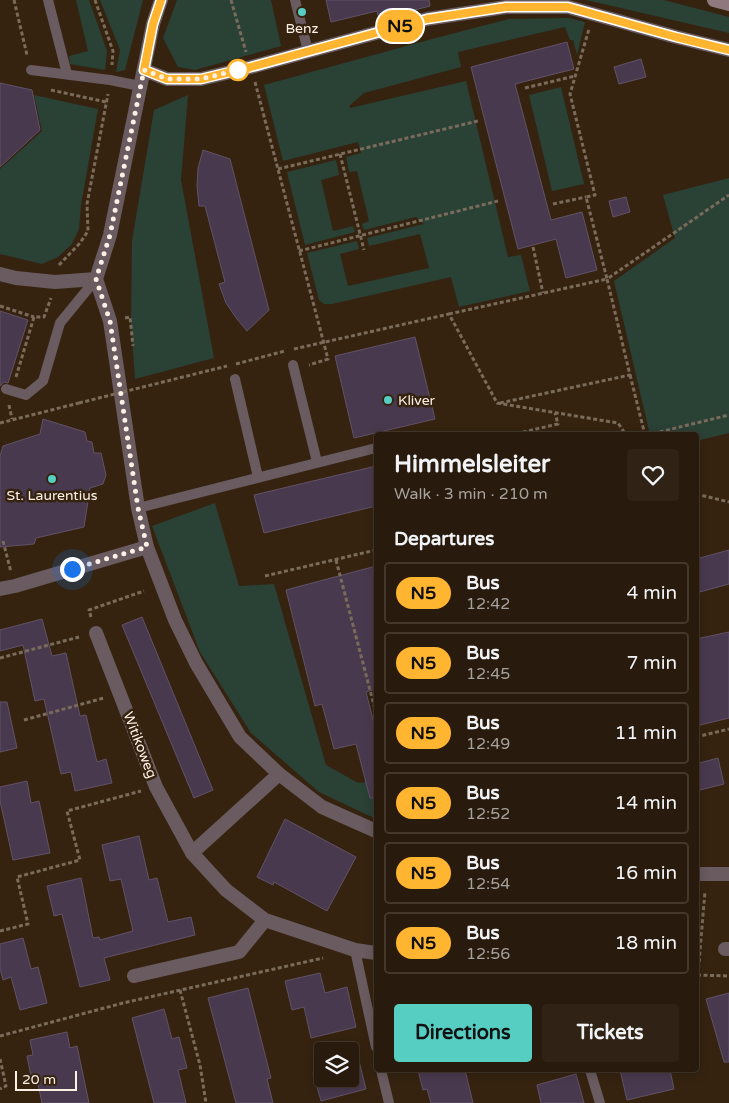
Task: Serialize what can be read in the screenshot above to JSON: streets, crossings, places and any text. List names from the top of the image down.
{
  "streets": {
    "street": ["Witikoweg"]
  },
  "places": ["Benz", "Kliver", "St. Laurentius"],
  "lines": ["bus line N5"],
  "scale_bar": "20 m",
  "page": {
    "on_map": "N5",
    "heading": [
      ["Himmelsleiter", "Walk · 3 min · 210 m"],
      "Departures"
    ],
    "list": [
      {
        "mark": "N5",
        "name": "Bus",
        "note": "12:42",
        "value": "4 min"
      },
      {
        "mark": "N5",
        "name": "Bus",
        "note": "12:45",
        "value": "7 min"
      },
      {
        "mark": "N5",
        "name": "Bus",
        "note": "12:49",
        "value": "11 min"
      },
      {
        "mark": "N5",
        "name": "Bus",
        "note": "12:52",
        "value": "14 min"
      },
      {
        "mark": "N5",
        "name": "Bus",
        "note": "12:54",
        "value": "16 min"
      },
      {
        "mark": "N5",
        "name": "Bus",
        "note": "12:56",
        "value": "18 min"
      }
    ],
    "buttons": ["Directions", "Tickets"],
    "scale": "20 m"
  }
}
